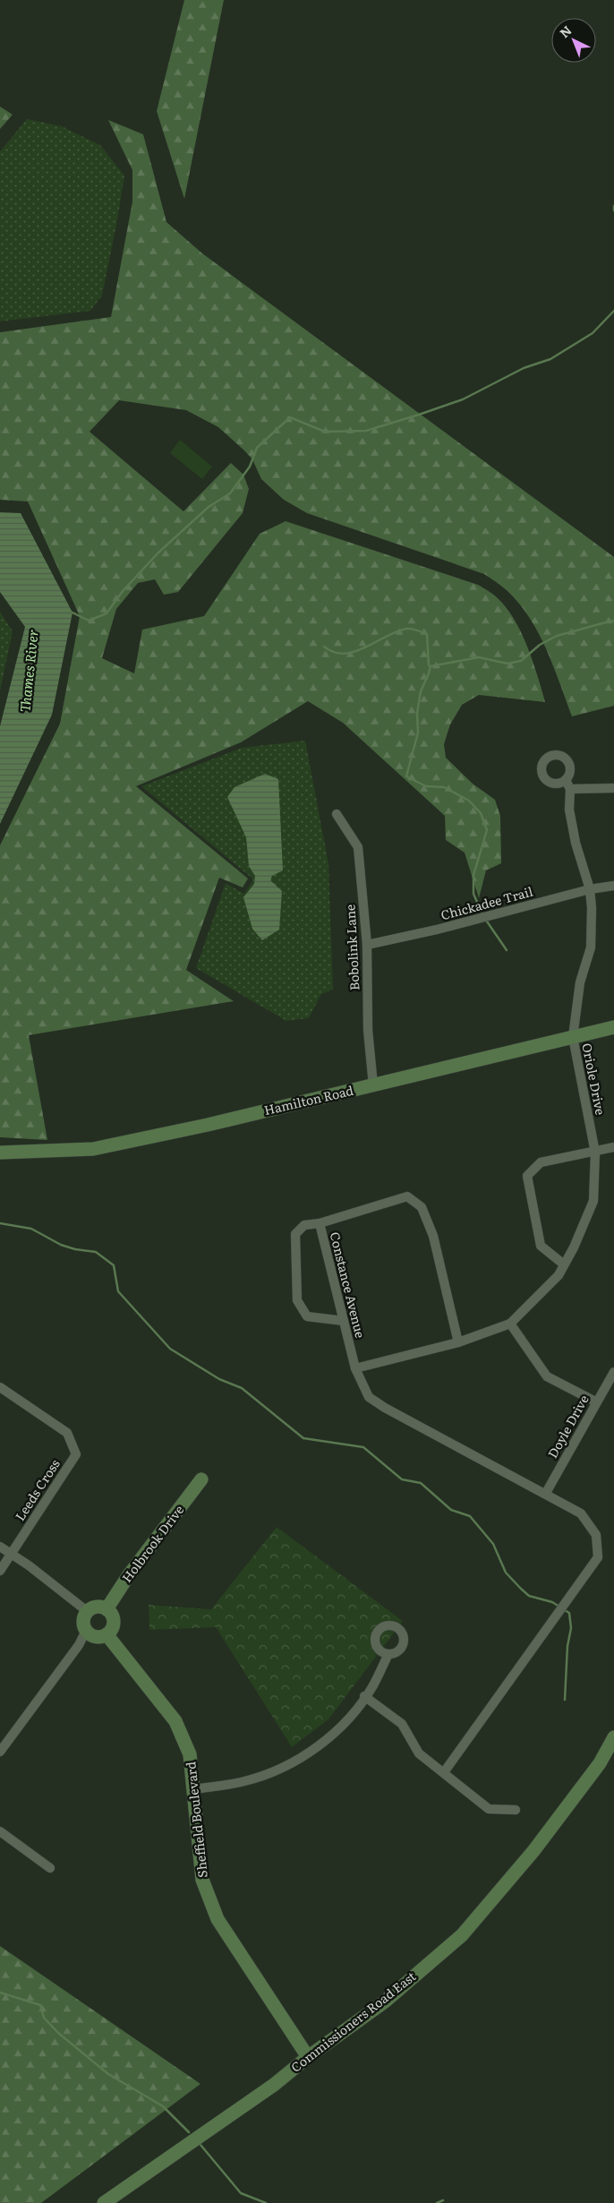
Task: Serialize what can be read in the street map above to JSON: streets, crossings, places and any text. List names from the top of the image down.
{
  "streets": {
    "main road": [
      "Hamilton Road",
      "Holbrook Drive",
      "Sheffield Boulevard",
      "Commissioners Road East"
    ],
    "street": [
      "Chickadee Trail",
      "Bobolink Lane",
      "Oriole Drive",
      "Constance Avenue",
      "Doyle Drive",
      "Leeds Cross"
    ]
  },
  "crossings": [
    ["Chickadee Trail", "Bobolink Lane"],
    ["Chickadee Trail", "Oriole Drive"],
    ["Bobolink Lane", "Hamilton Road"],
    ["Oriole Drive", "Hamilton Road"],
    ["Oriole Drive", "Constance Avenue"],
    ["Constance Avenue", "Doyle Drive"],
    ["Holbrook Drive", "Sheffield Boulevard"],
    ["Sheffield Boulevard", "Commissioners Road East"]
  ],
  "water": ["Thames River"],
  "north": "top left"
}
